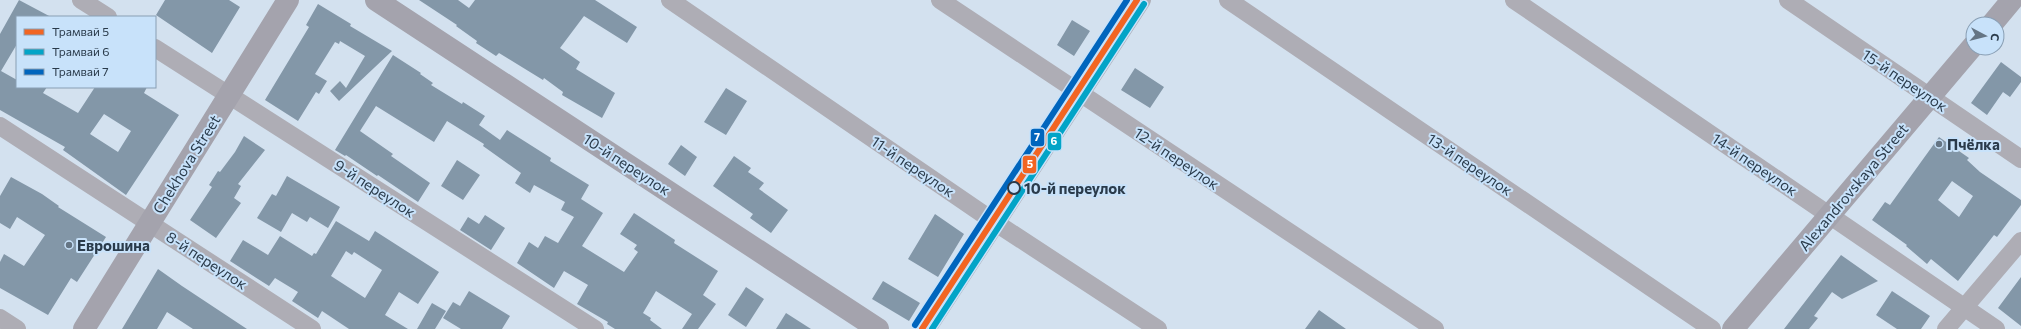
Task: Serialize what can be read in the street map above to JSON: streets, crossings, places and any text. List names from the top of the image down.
{
  "streets": {
    "main road": ["Chekhova Street", "10-й переулок", "Alexandrovskaya Street"],
    "street": [
      "15-й переулок",
      "12-й переулок",
      "13-й переулок",
      "14-й переулок",
      "11-й переулок",
      "9-й переулок",
      "8-й переулок"
    ]
  },
  "crossings": [
    ["15-й переулок", "Alexandrovskaya Street"],
    ["Chekhova Street", "9-й переулок"],
    ["Chekhova Street", "8-й переулок"],
    ["14-й переулок", "Alexandrovskaya Street"]
  ],
  "places": ["Пчёлка", "10-й переулок", "Еврошина"],
  "lines": ["tram line 5", "tram line 7", "tram line 6"],
  "legend": ["Трамвай 5", "Трамвай 6", "Трамвай 7"],
  "north": "right"
}
